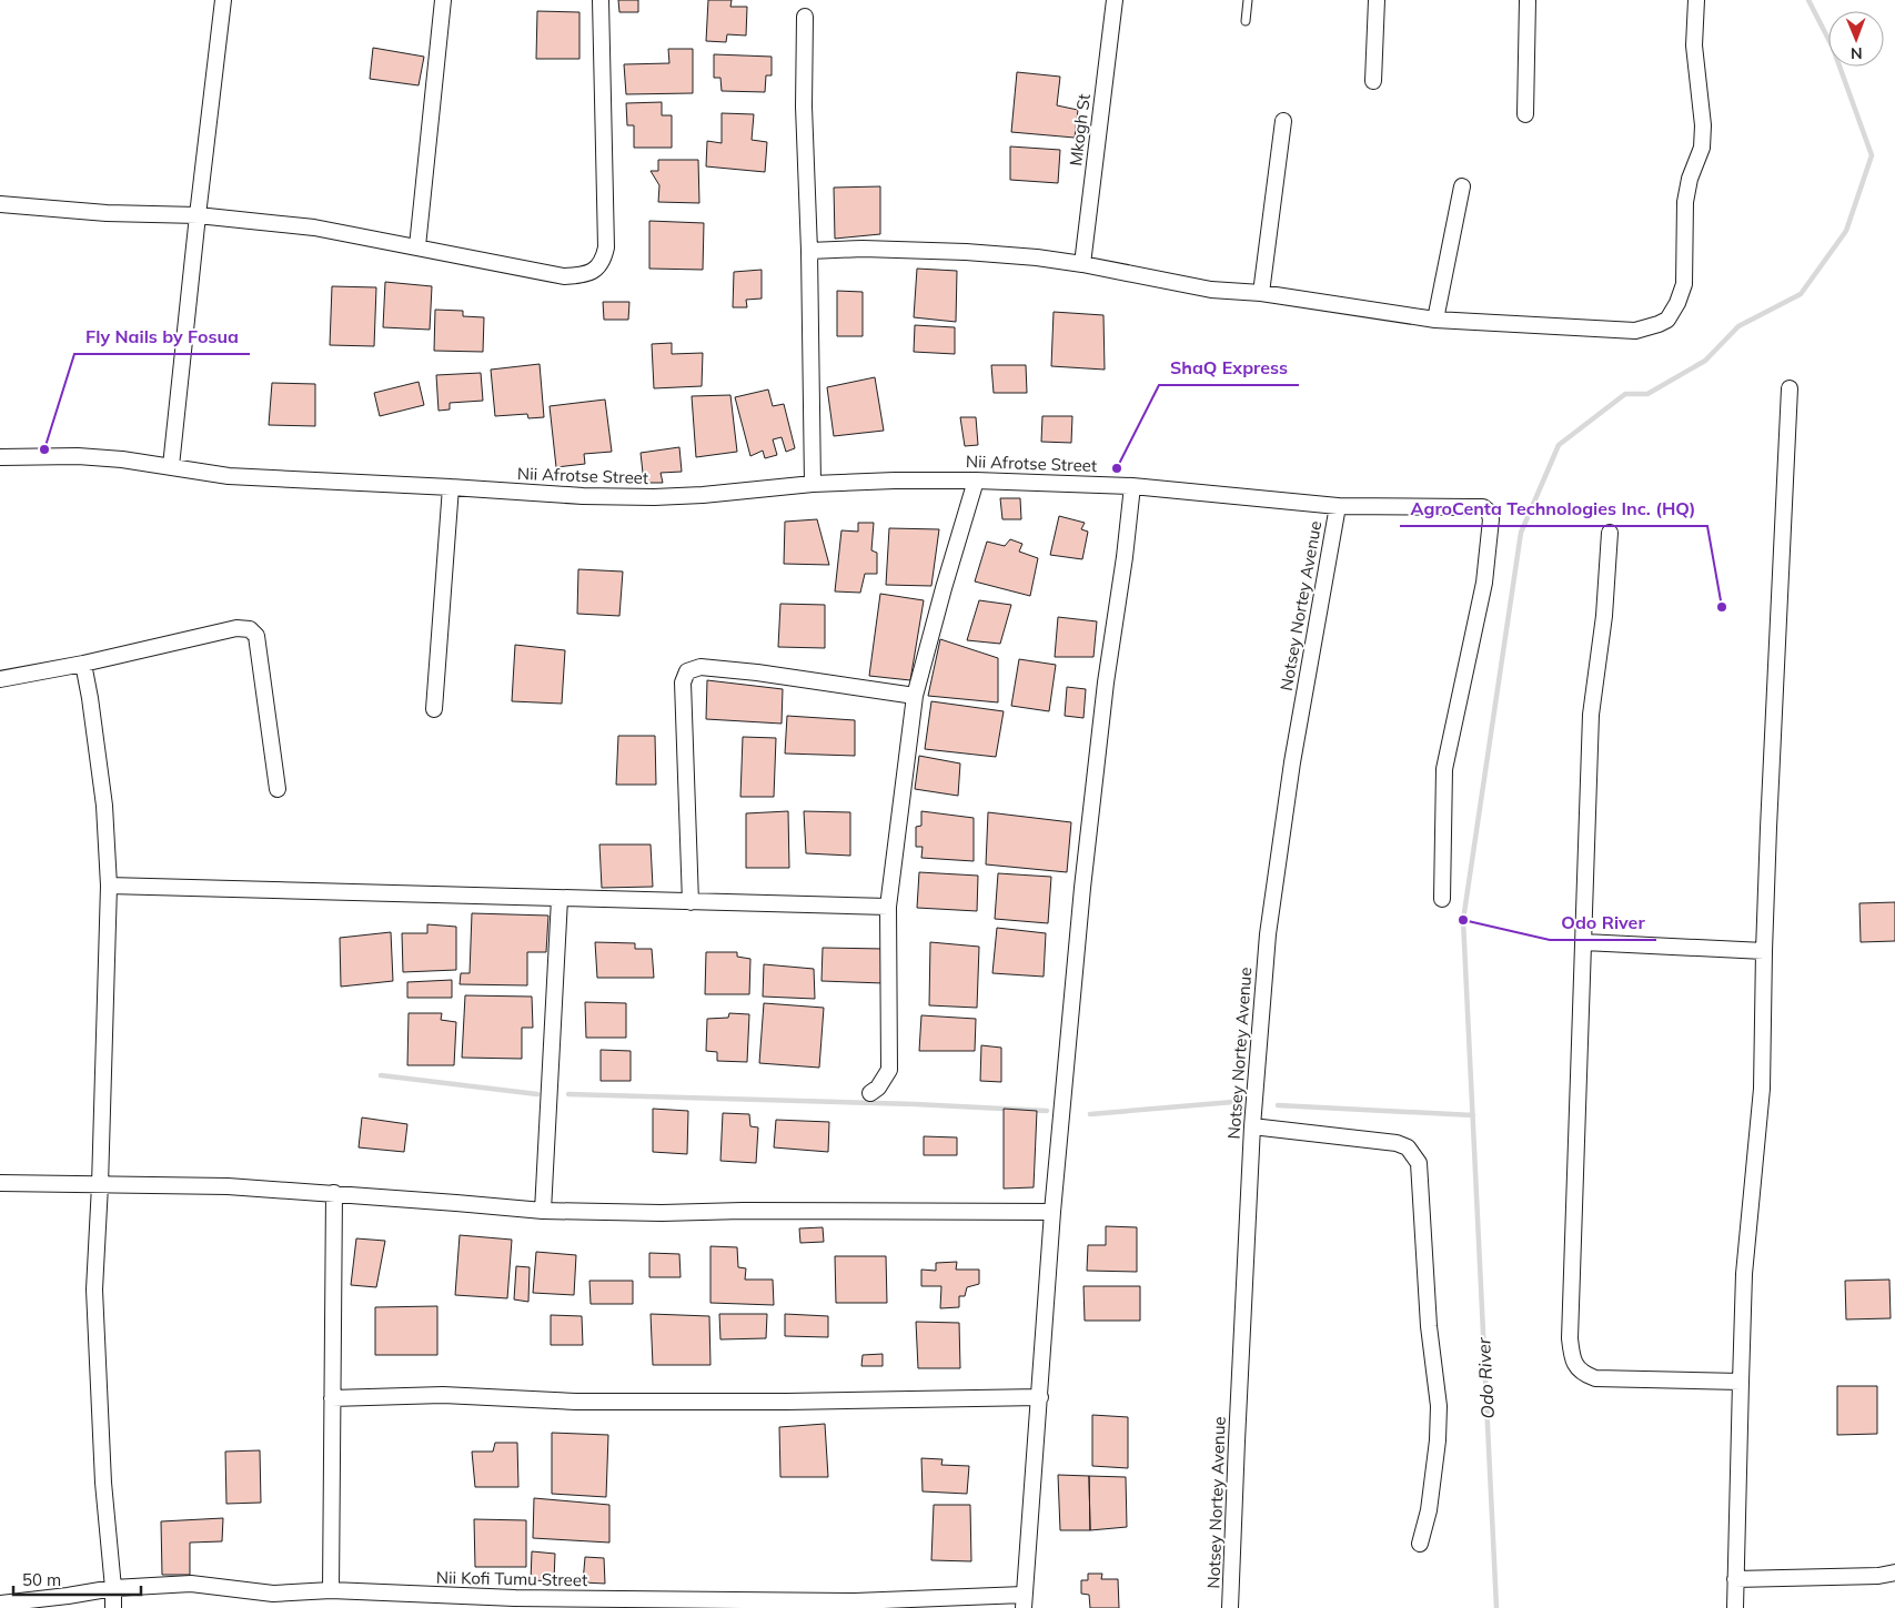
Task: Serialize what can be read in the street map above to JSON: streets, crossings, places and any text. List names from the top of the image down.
{
  "streets": {
    "street": [
      "Mkogh St",
      "Nii Afrotse Street",
      "Notsey Nortey Avenue",
      "Nii Kofi Tumu Street"
    ]
  },
  "crossings": [
    ["Nii Afrotse Street", "Notsey Nortey Avenue"]
  ],
  "water": ["Odo River"],
  "places": [
    "Fly Nails by Fosua",
    "ShaQ Express",
    "AgroCenta Technologies Inc. (HQ)",
    "Odo River"
  ],
  "scale_bar": "50 m",
  "north": "bottom"
}
